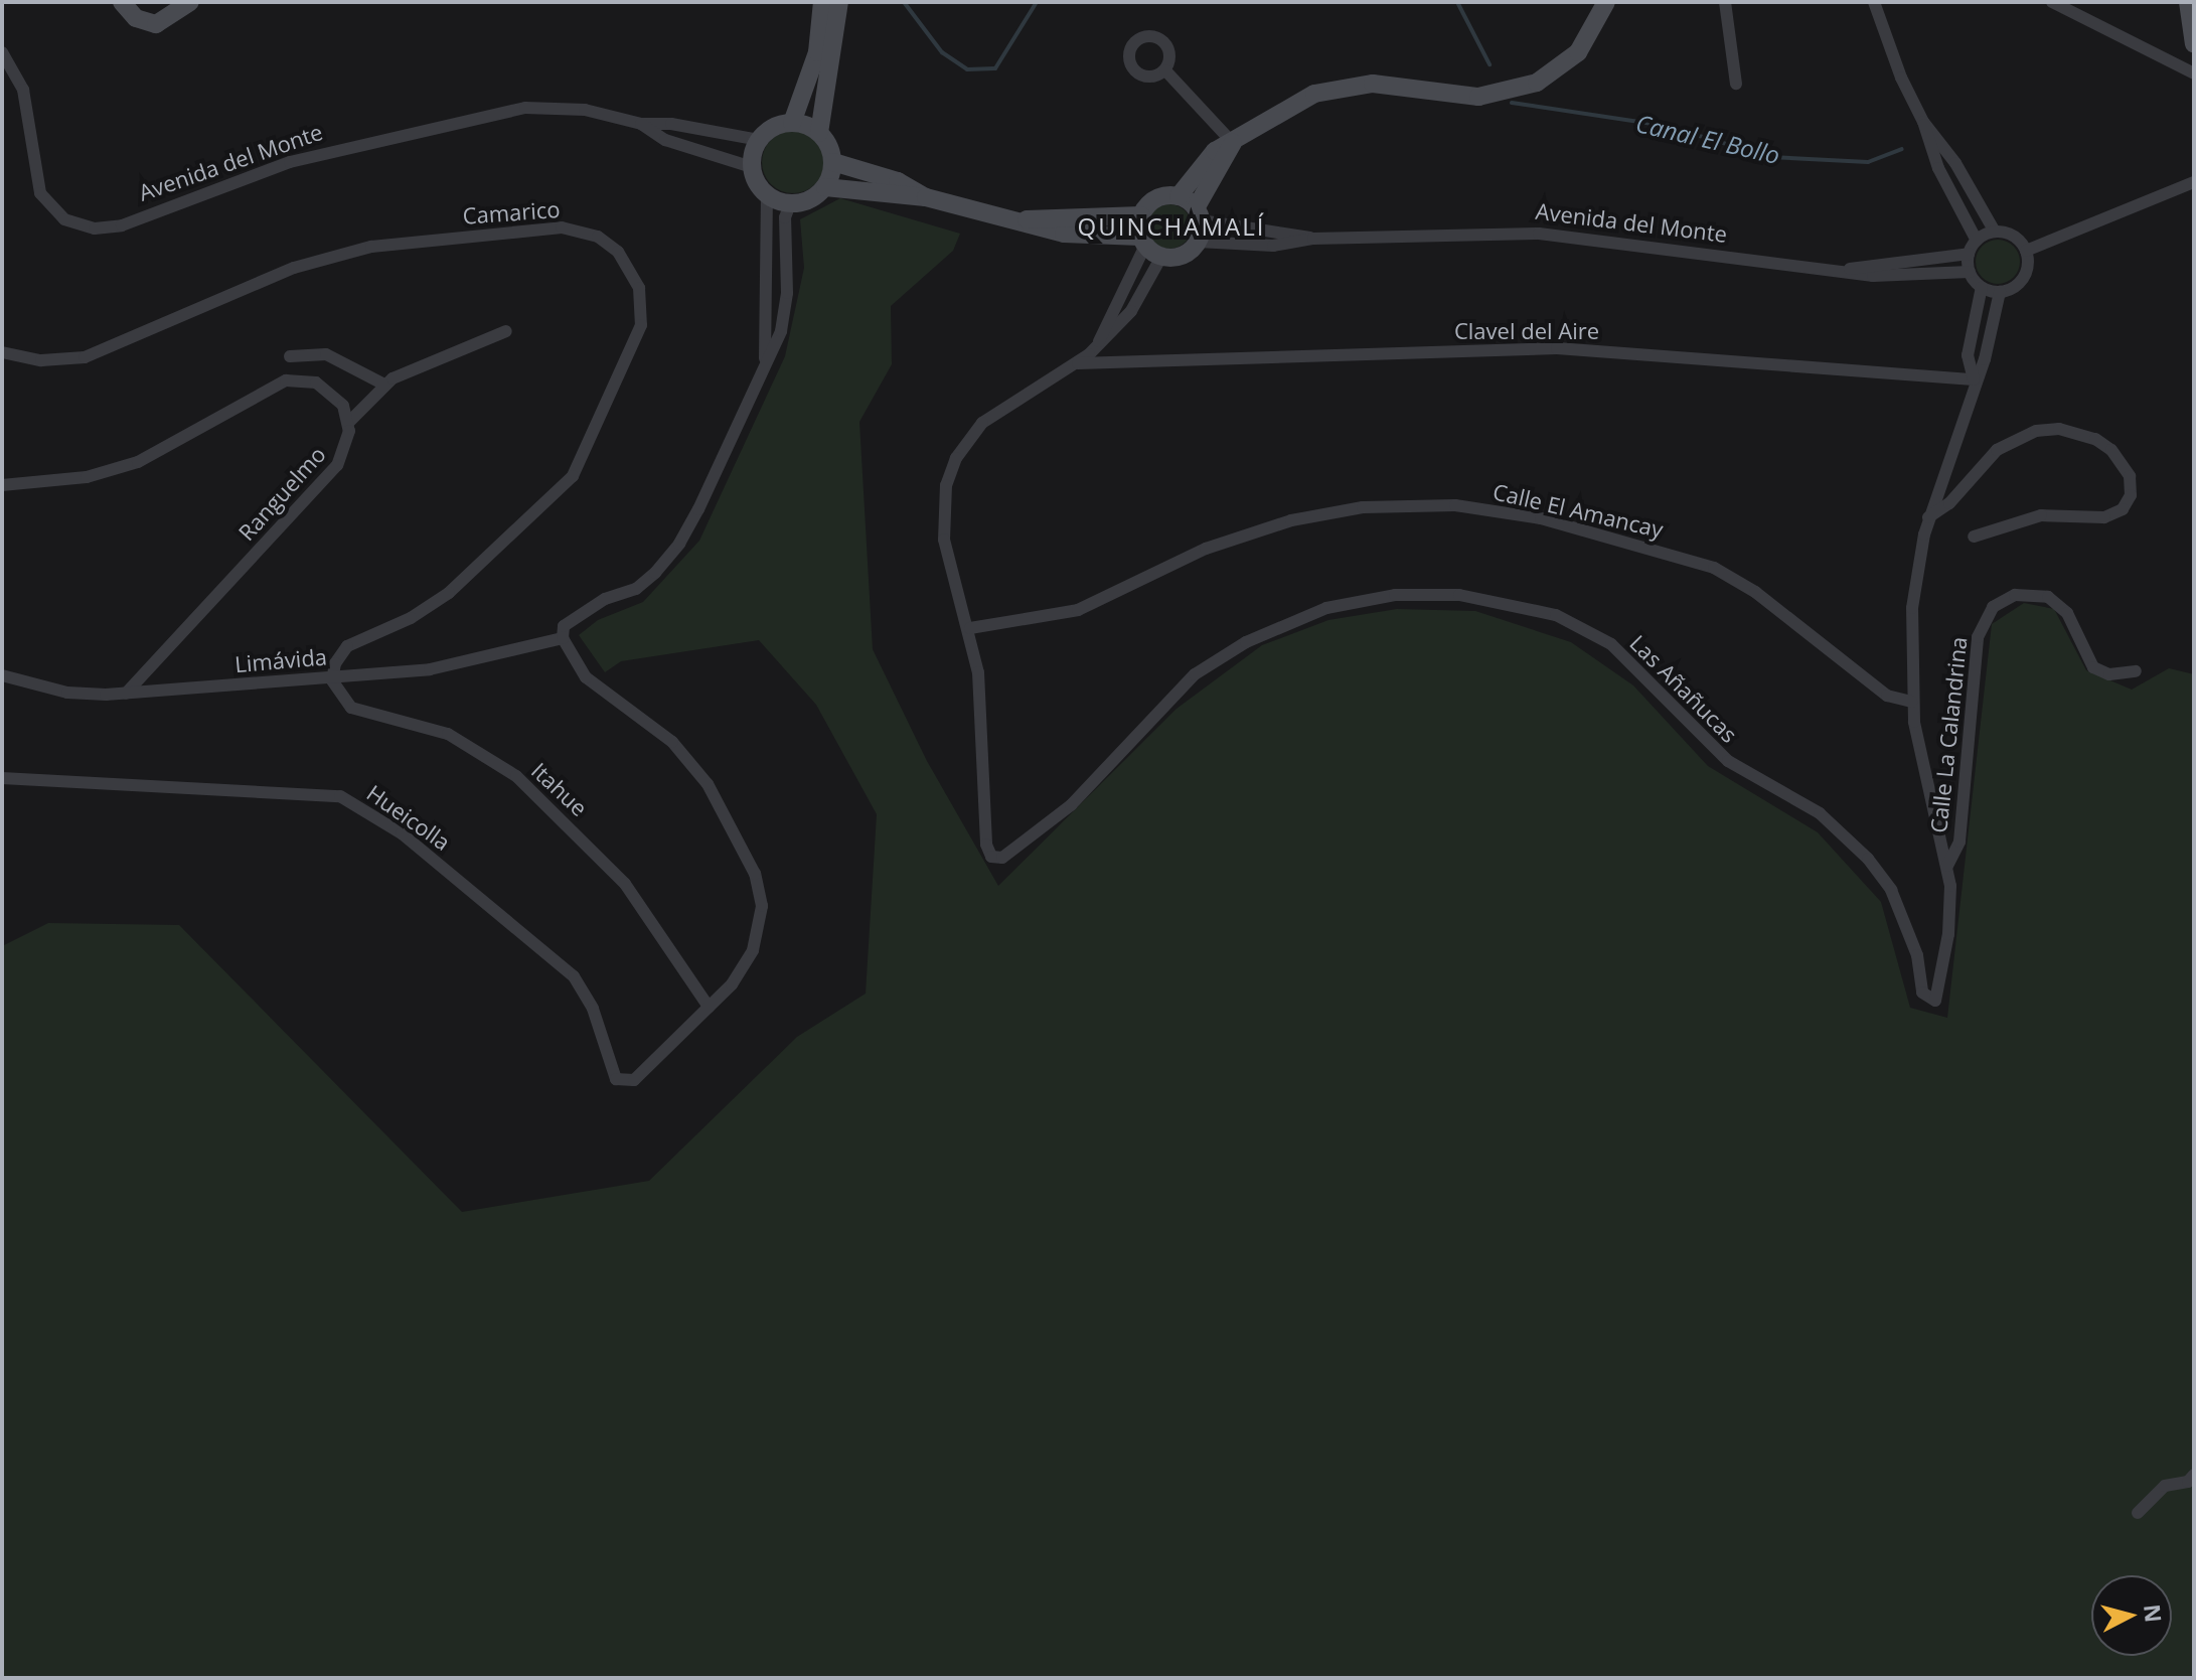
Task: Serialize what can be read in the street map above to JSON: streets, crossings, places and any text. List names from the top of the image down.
{
  "streets": {
    "street": [
      "Avenida del Monte",
      "Camarico",
      "Clavel del Aire",
      "Ranguelmo",
      "Calle El Amancay",
      "Limávida",
      "Las Añañucas",
      "Calle La Calandrina",
      "Itahue",
      "Hueicolla"
    ]
  },
  "crossings": [
    ["Camarico", "Limávida"],
    ["Camarico", "Itahue"],
    ["Ranguelmo", "Limávida"],
    ["Calle El Amancay", "Las Añañucas"],
    ["Limávida", "Itahue"],
    ["Las Añañucas", "Calle La Calandrina"],
    ["Itahue", "Hueicolla"]
  ],
  "districts": ["QUINCHAMALÍ"],
  "water": ["Canal El Bollo"],
  "north": "right"
}
